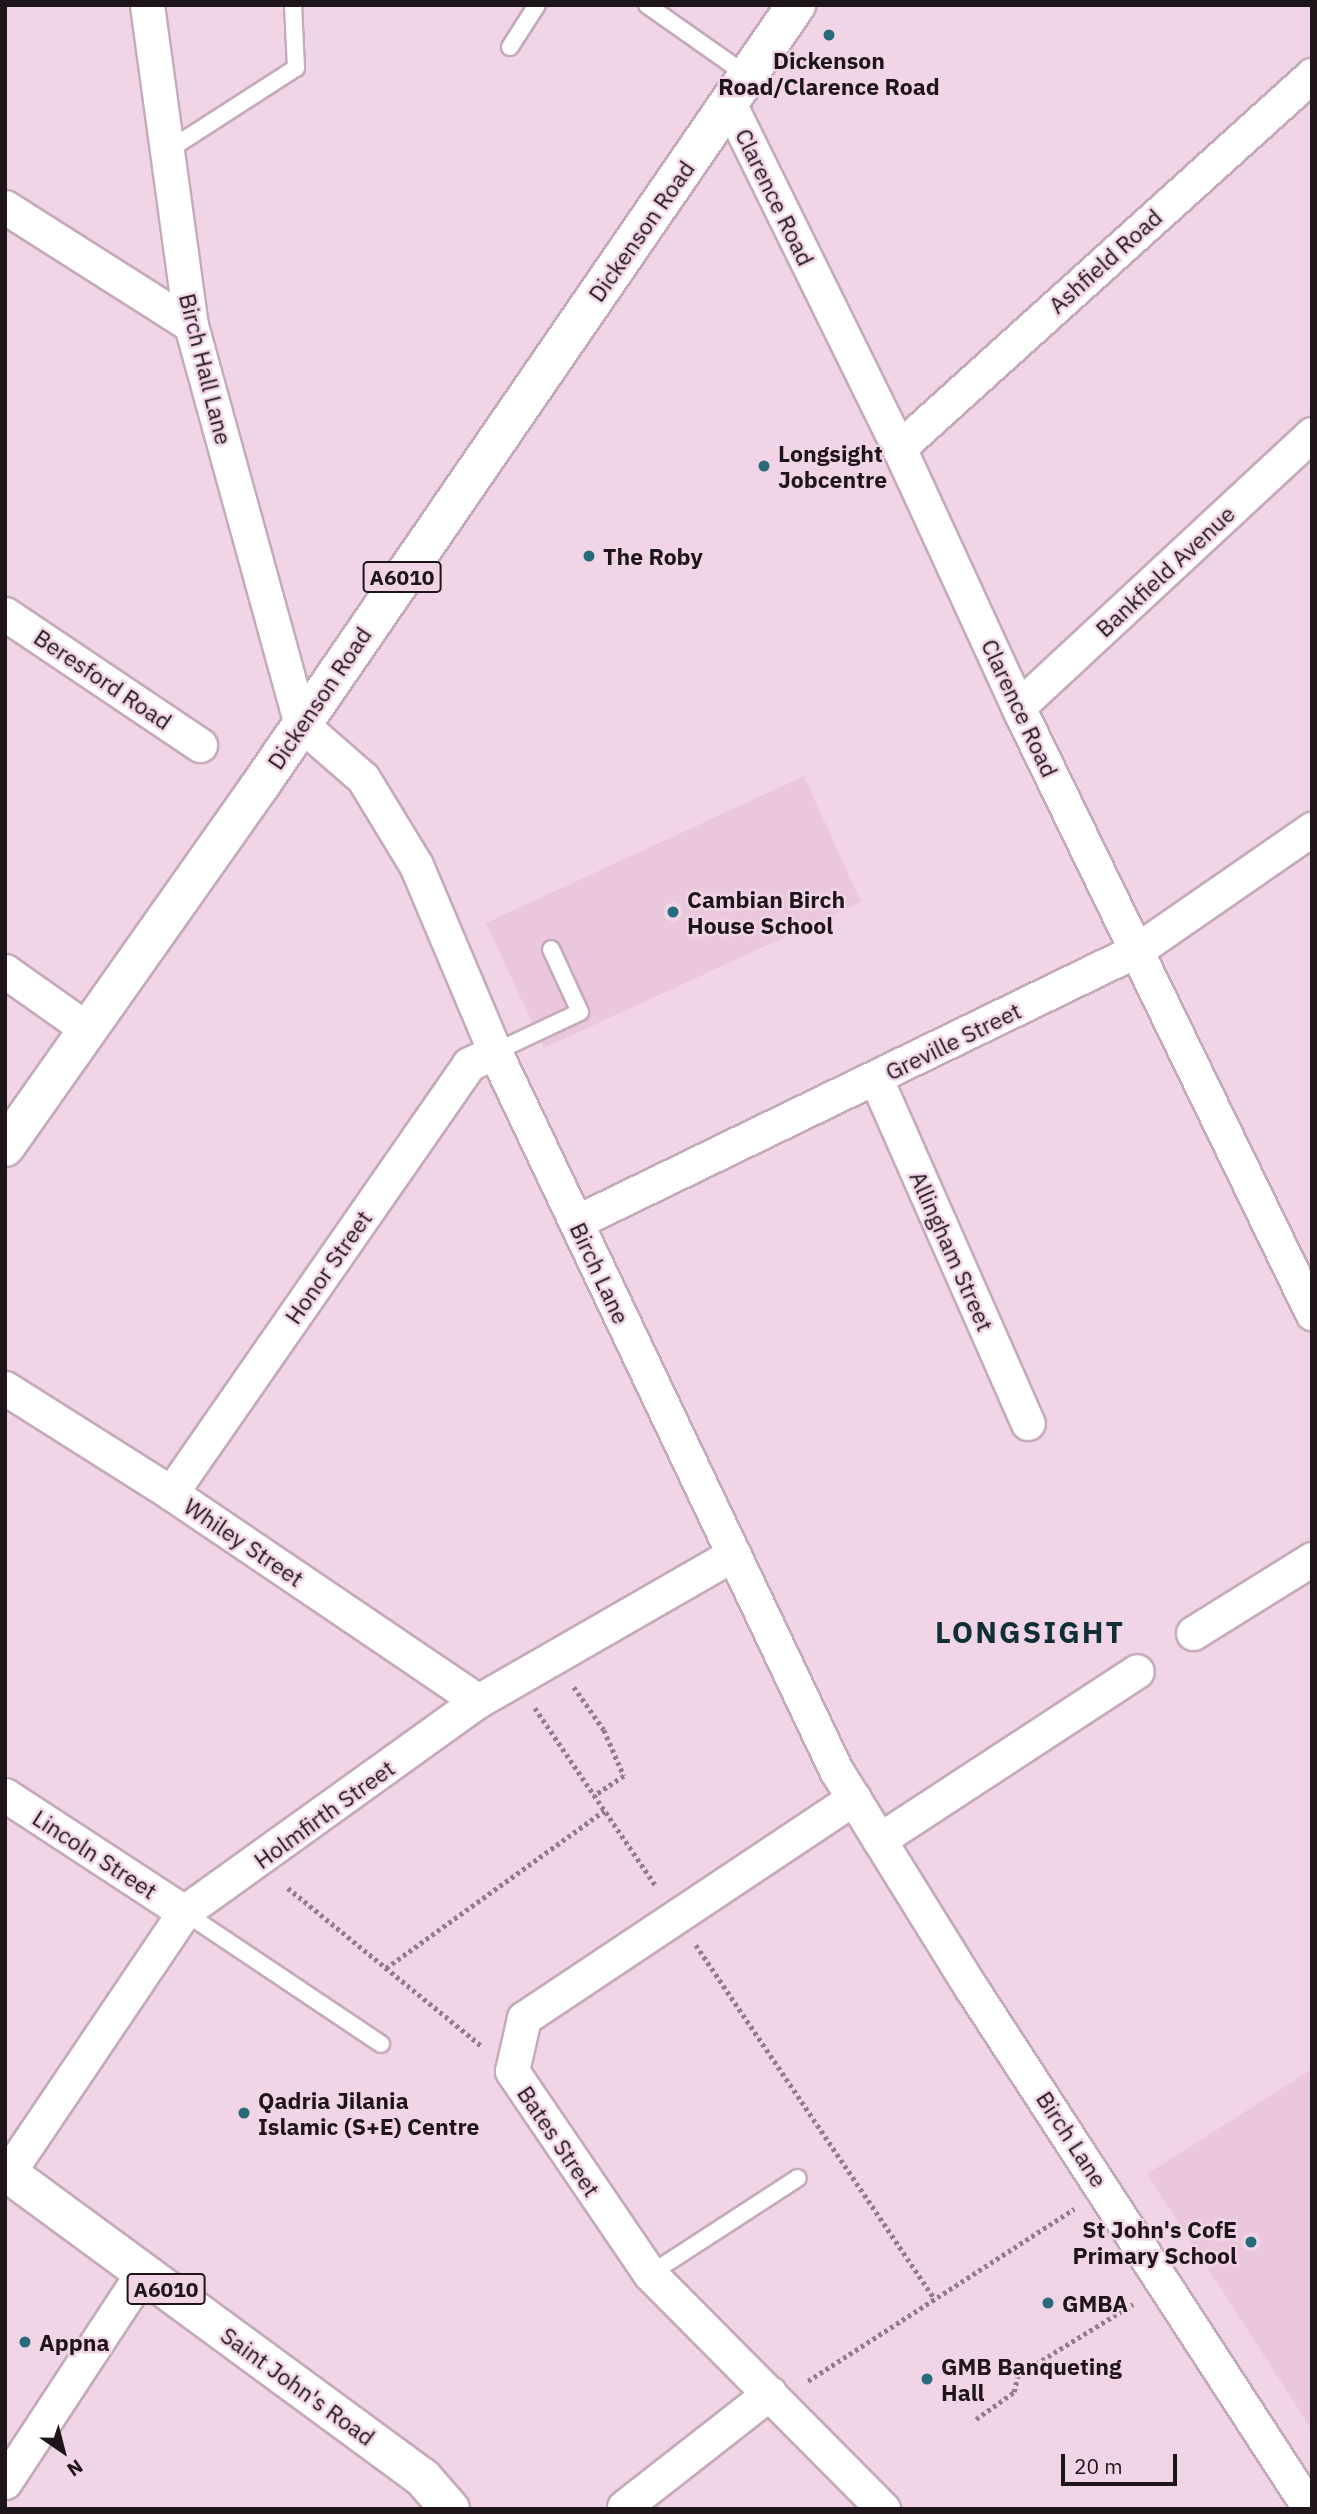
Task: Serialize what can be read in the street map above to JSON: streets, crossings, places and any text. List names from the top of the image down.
{
  "streets": {
    "main road": ["Dickenson Road", "A6010", "Saint John's Road"],
    "street": [
      "Clarence Road",
      "Ashfield Road",
      "Birch Hall Lane",
      "Bankfield Avenue",
      "Beresford Road",
      "Greville Street",
      "Allingham Street",
      "Honor Street",
      "Birch Lane",
      "Whiley Street",
      "Holmfirth Street",
      "Lincoln Street",
      "Bates Street"
    ]
  },
  "crossings": [
    ["Clarence Road", "Dickenson Road"],
    ["Clarence Road", "Ashfield Road"],
    ["Clarence Road", "Bankfield Avenue"],
    ["Clarence Road", "Greville Street"],
    ["Dickenson Road", "Birch Hall Lane"],
    ["Dickenson Road", "Birch Lane"],
    ["Birch Hall Lane", "Birch Lane"],
    ["Greville Street", "Allingham Street"],
    ["Greville Street", "Birch Lane"],
    ["Honor Street", "Birch Lane"],
    ["Honor Street", "Whiley Street"],
    ["Birch Lane", "Holmfirth Street"],
    ["Birch Lane", "Bates Street"],
    ["Whiley Street", "Holmfirth Street"],
    ["Holmfirth Street", "Lincoln Street"],
    ["Holmfirth Street", "Saint John's Road"]
  ],
  "districts": ["LONGSIGHT"],
  "places": [
    "Dickenson Road/Clarence Road",
    "Longsight Jobcentre",
    "The Roby",
    "Cambian Birch House School",
    "Qadria Jilania Islamic (S+E) Centre",
    "St John's CofE Primary School",
    "GMBA",
    "Appna",
    "GMB Banqueting Hall"
  ],
  "scale_bar": "20 m",
  "north": "bottom right"
}
